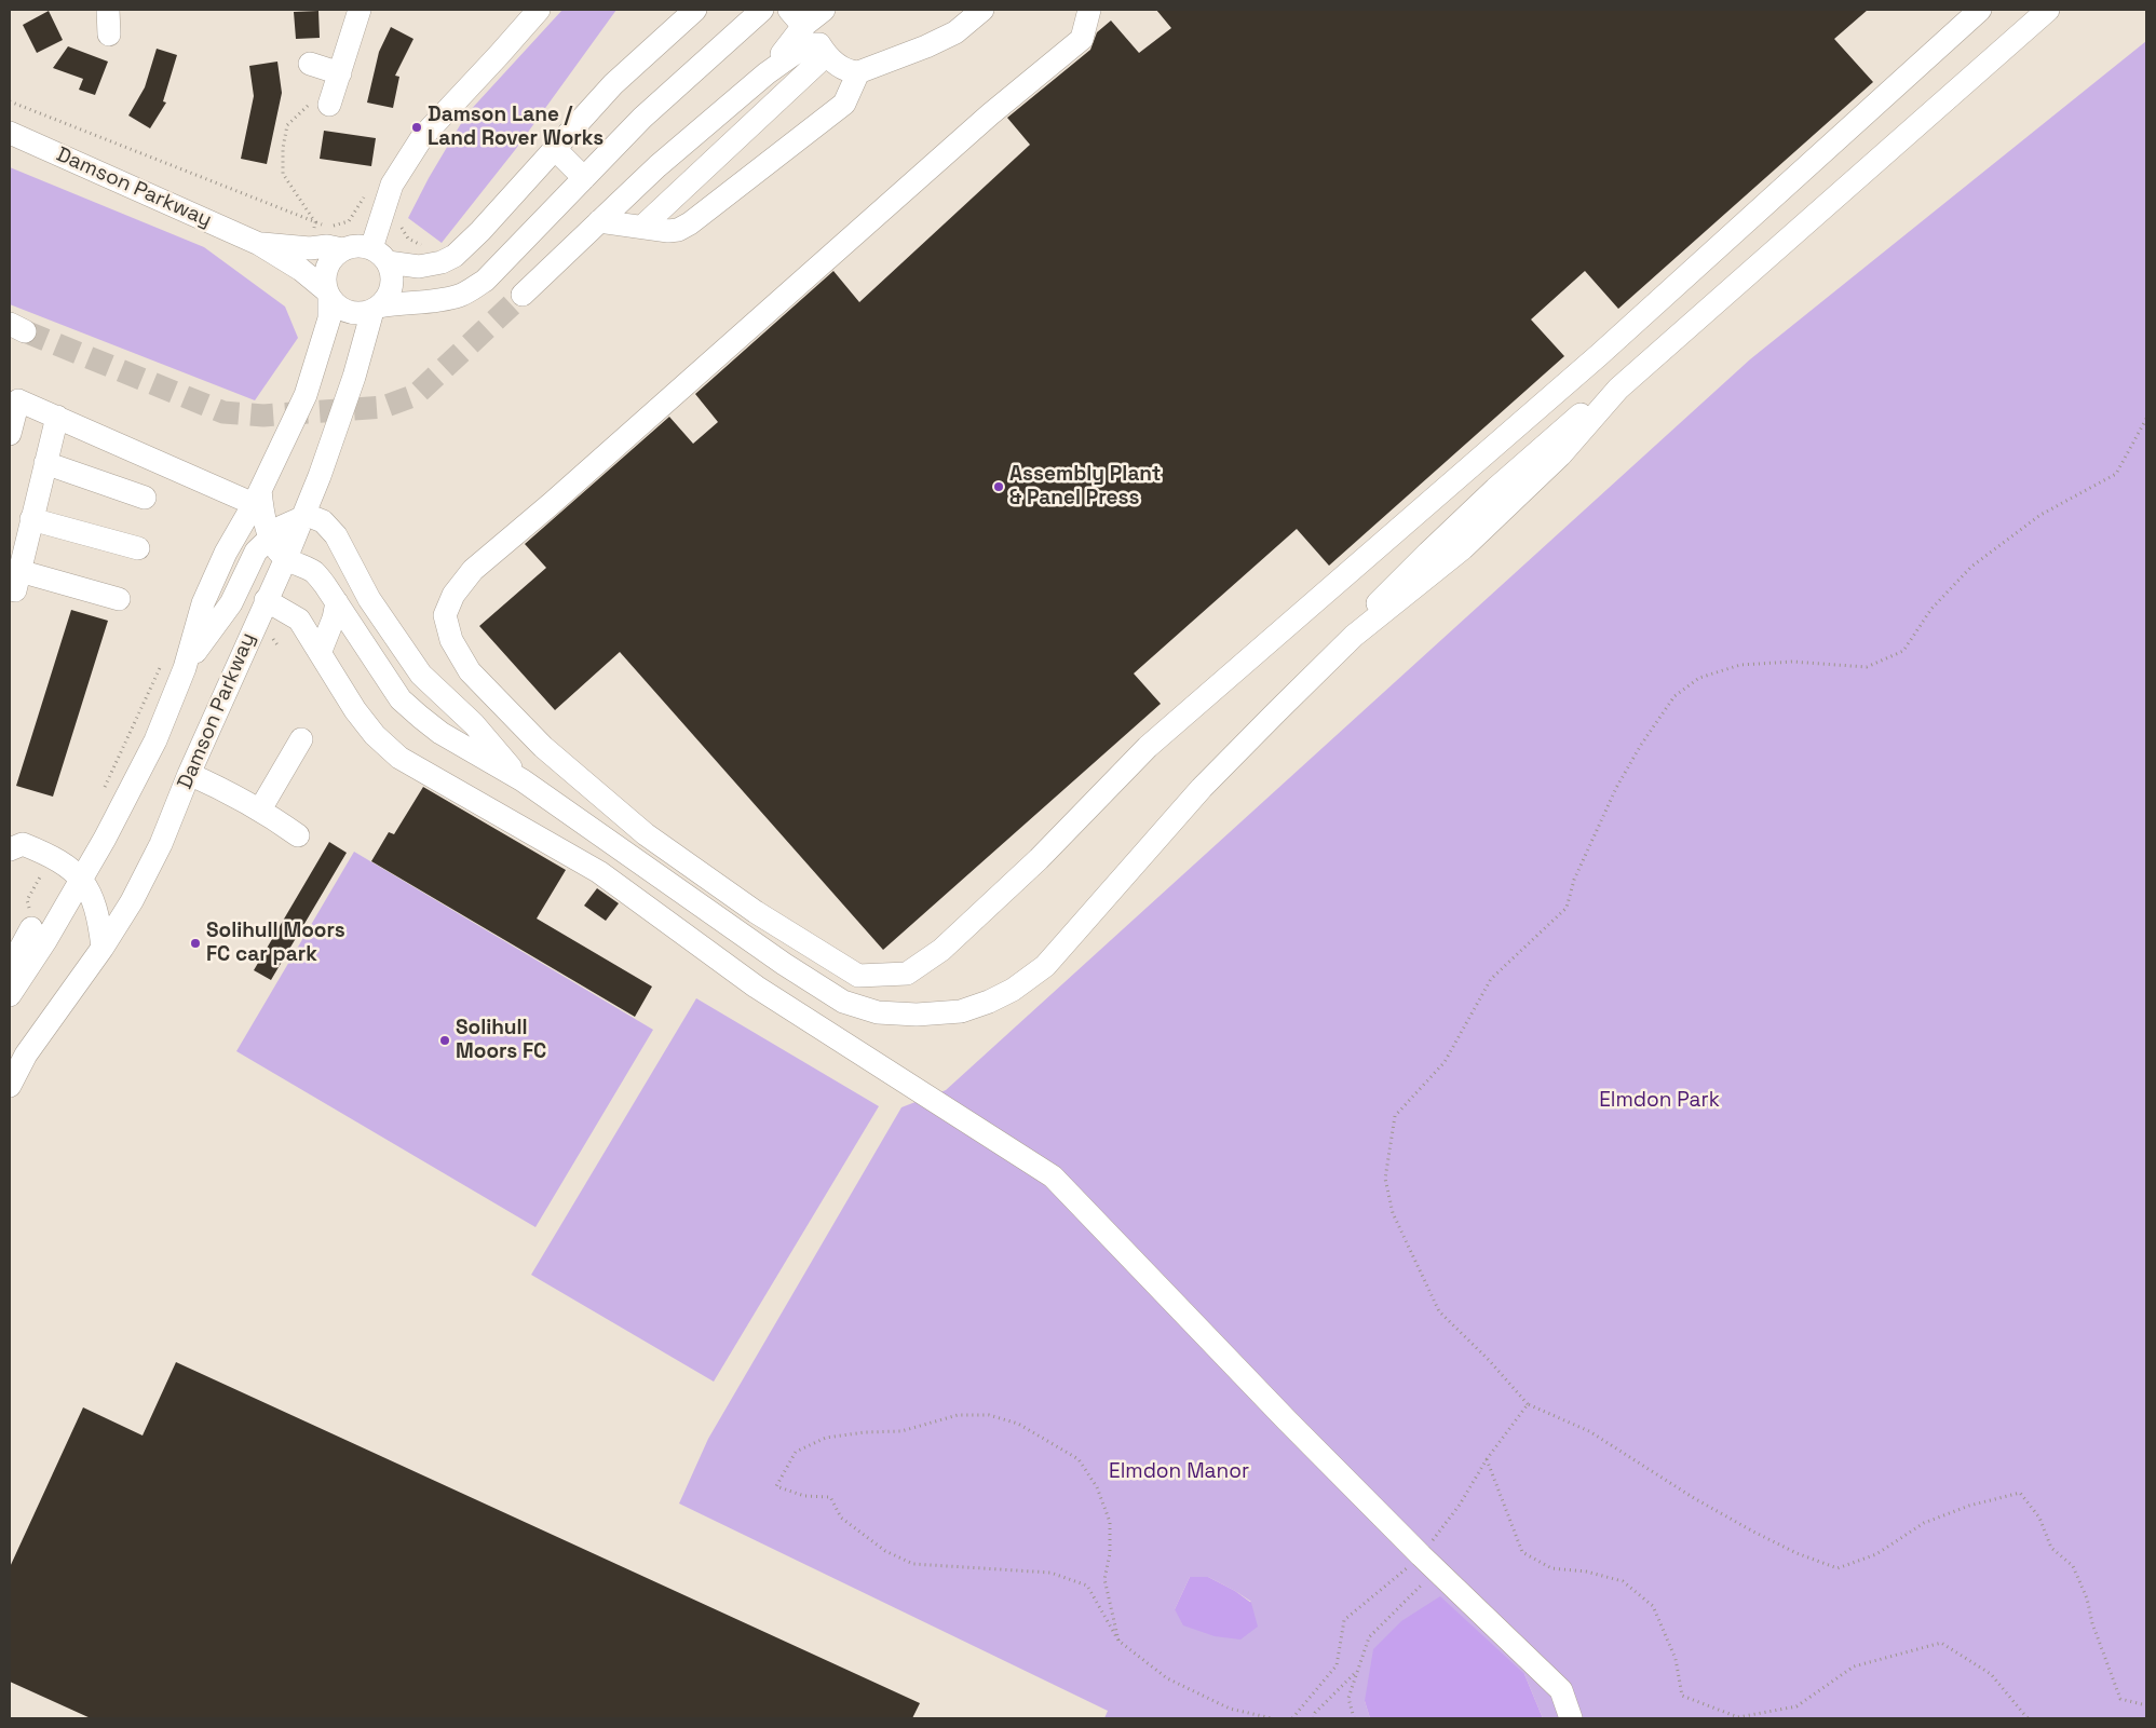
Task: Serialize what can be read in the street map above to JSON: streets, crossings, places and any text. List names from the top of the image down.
{
  "streets": {
    "street": ["Damson Parkway"]
  },
  "parks": ["Elmdon Park", "Elmdon Manor"],
  "places": [
    "Damson Lane / Land Rover Works",
    "Assembly Plant & Panel Press",
    "Solihull Moors FC car park",
    "Solihull Moors FC"
  ]
}
